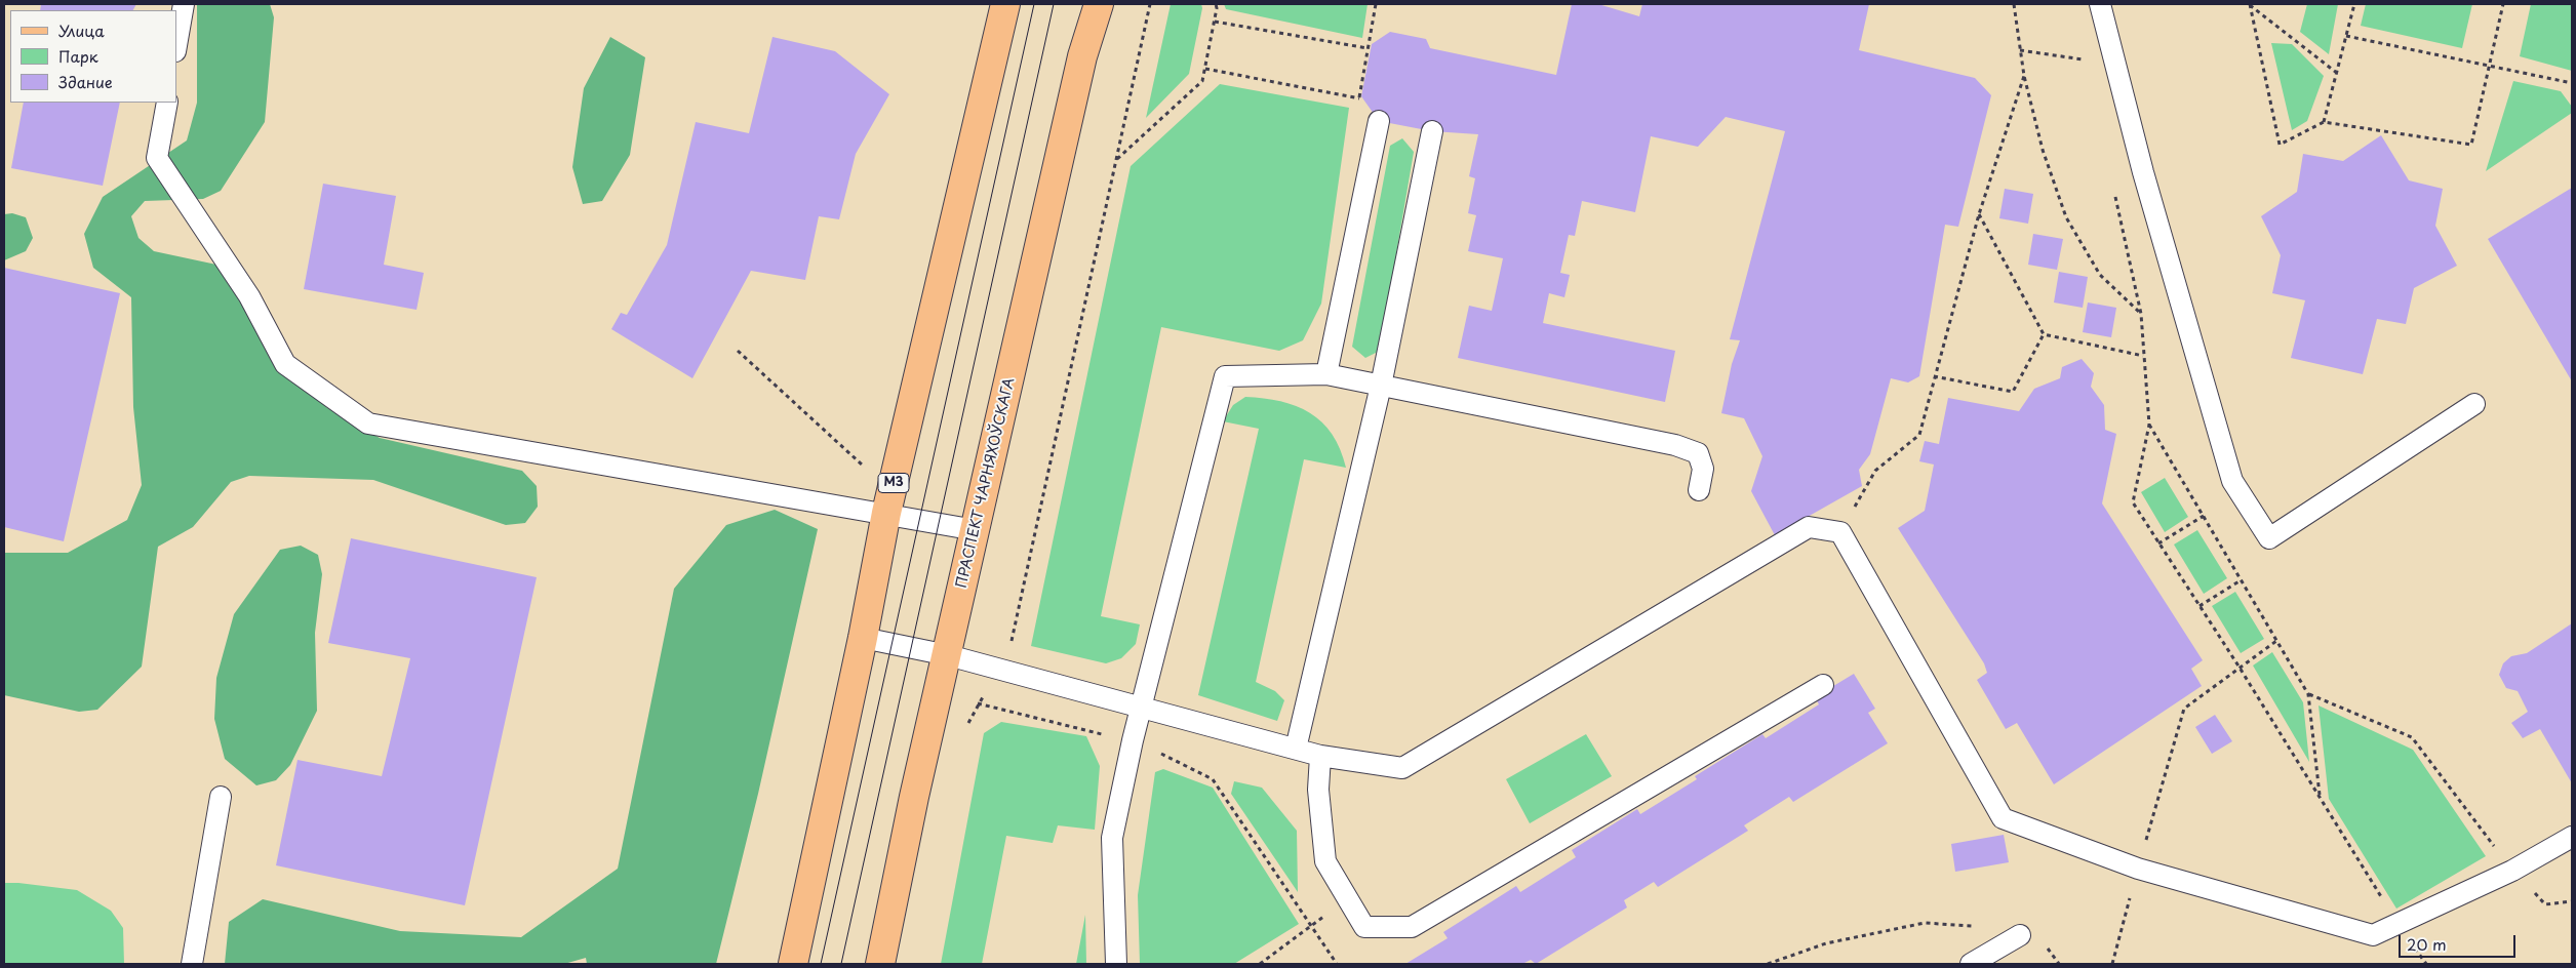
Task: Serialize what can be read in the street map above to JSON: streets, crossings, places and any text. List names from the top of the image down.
{
  "streets": {
    "main road": ["М3", "ПРАСПЕКТ ЧАРНЯХОЎСКАГА"]
  },
  "legend": ["Улица", "Парк", "Здание"],
  "scale_bar": "20 m"
}
